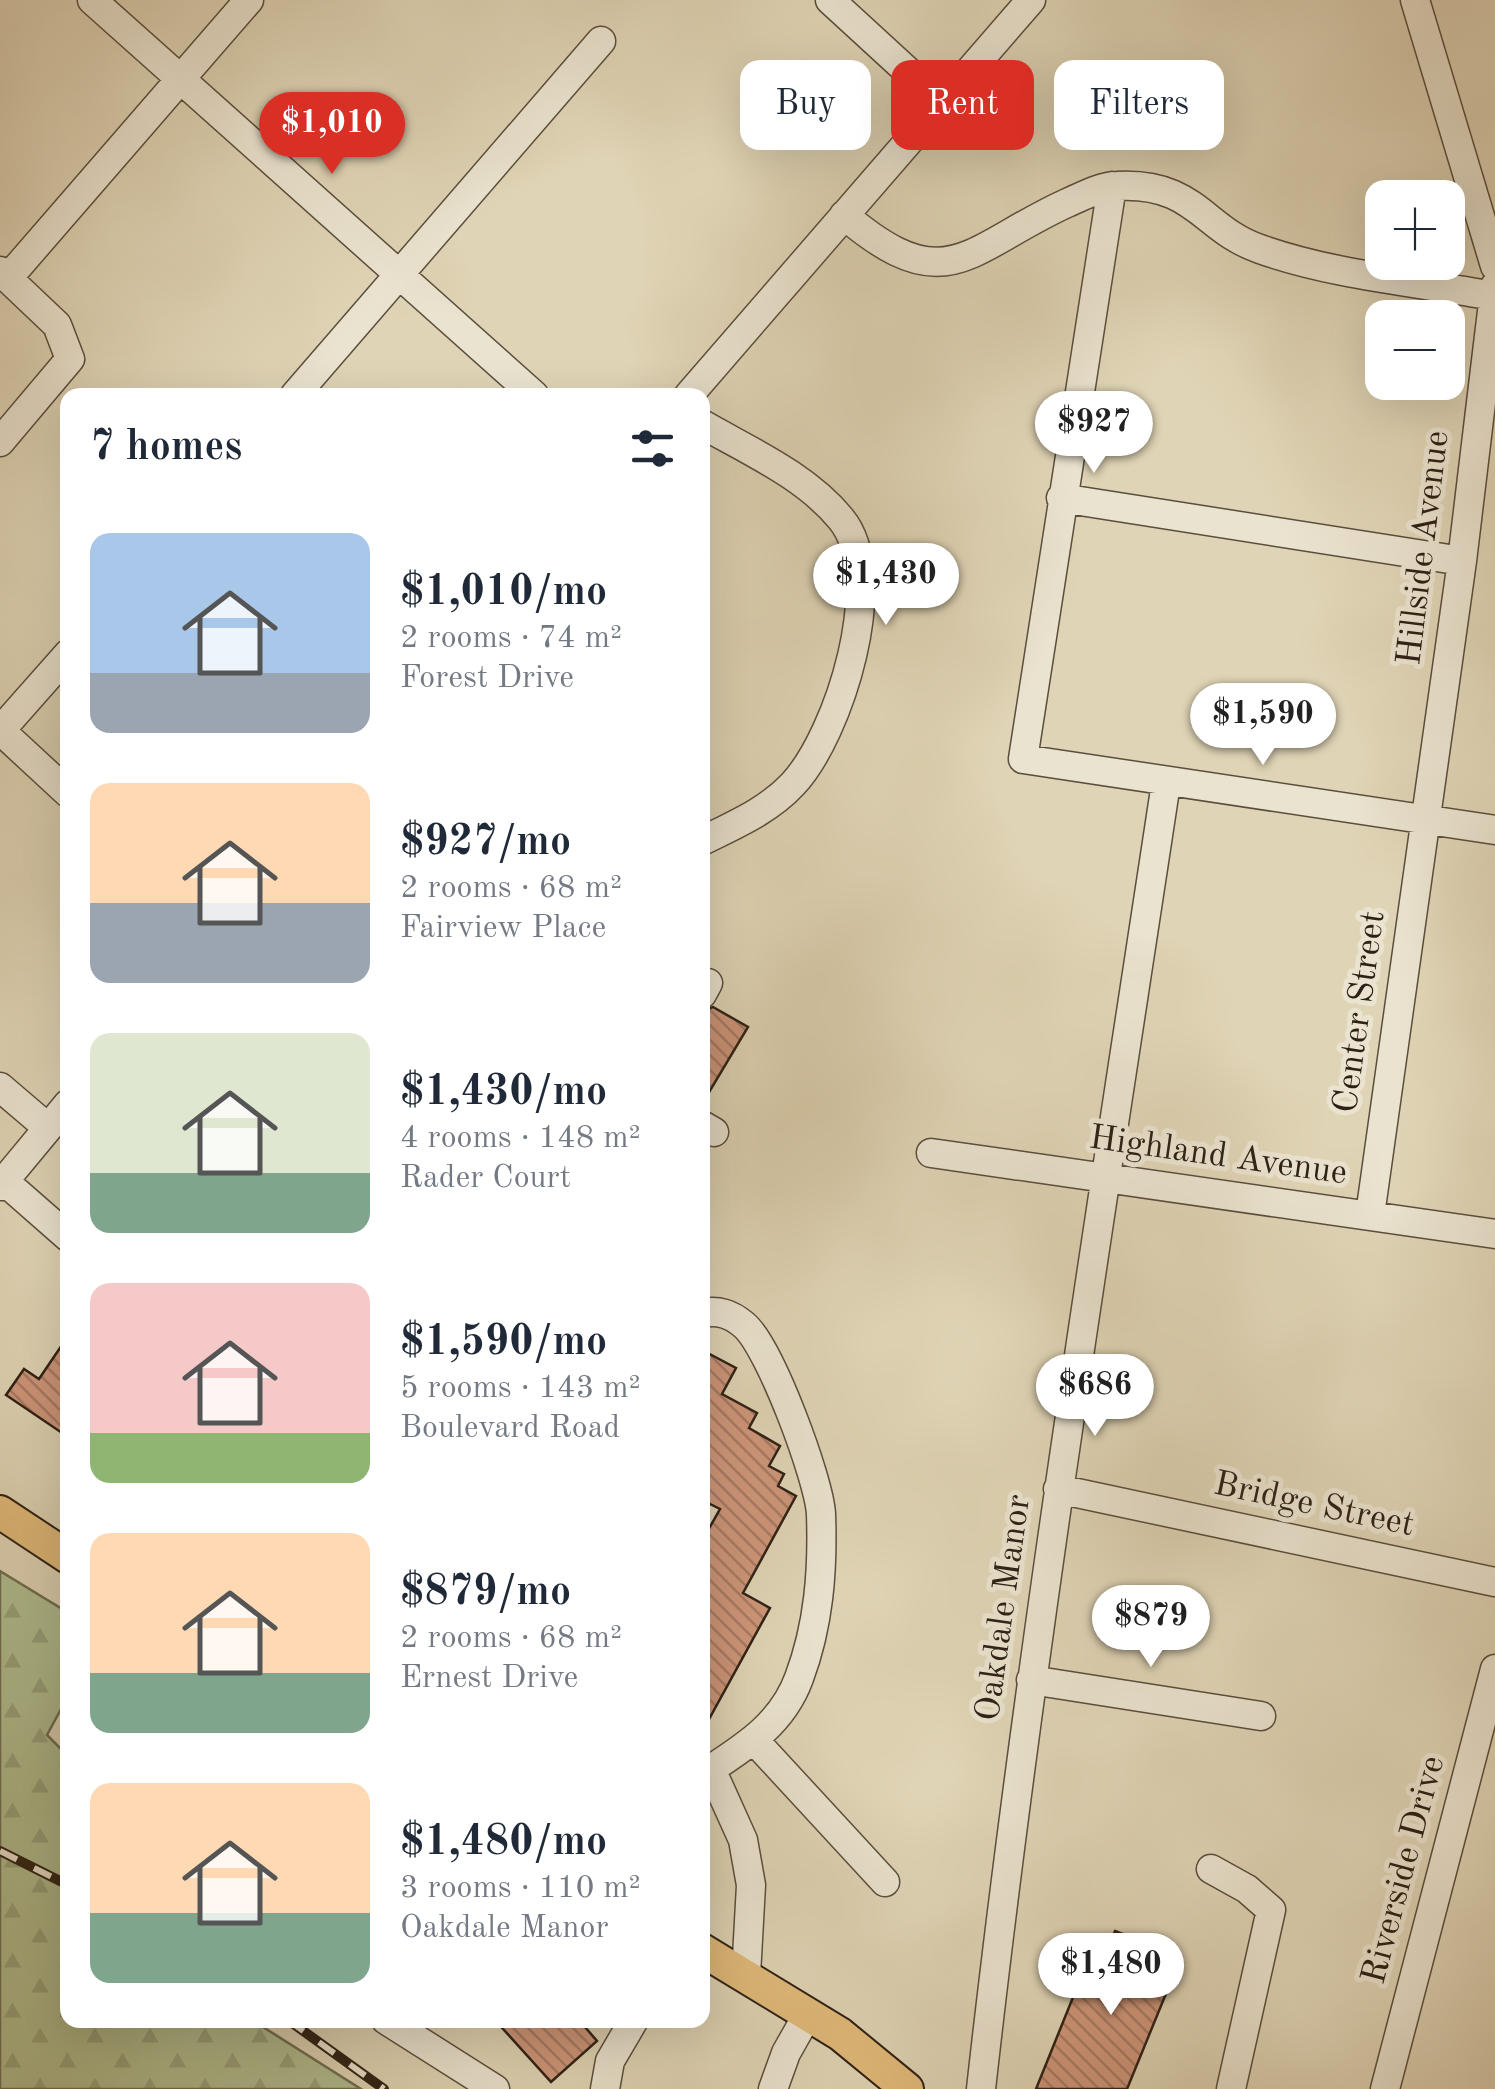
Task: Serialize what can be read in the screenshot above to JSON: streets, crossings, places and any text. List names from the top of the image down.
{
  "streets": {
    "street": [
      "Hillside Avenue",
      "Center Street",
      "Highland Avenue",
      "Bridge Street",
      "Oakdale Manor",
      "Riverside Drive"
    ]
  },
  "crossings": [
    ["Hillside Avenue", "Center Street"],
    ["Center Street", "Highland Avenue"],
    ["Highland Avenue", "Oakdale Manor"],
    ["Bridge Street", "Oakdale Manor"]
  ],
  "page": {
    "chip": ["Buy", "Rent", "Filters"],
    "price": [
      "$1,010",
      "$927",
      "$1,430",
      "$1,590",
      "$686",
      "$879",
      "$1,480"
    ],
    "map_buttons": ["+", "−"],
    "heading": "7 homes",
    "list": [
      {
        "name": "$1,010/mo",
        "note": "2 rooms · 74 m² · Forest Drive"
      },
      {
        "name": "$927/mo",
        "note": "2 rooms · 68 m² · Fairview Place"
      },
      {
        "name": "$1,430/mo",
        "note": "4 rooms · 148 m² · Rader Court"
      },
      {
        "name": "$1,590/mo",
        "note": "5 rooms · 143 m² · Boulevard Road"
      },
      {
        "name": "$879/mo",
        "note": "2 rooms · 68 m² · Ernest Drive"
      },
      {
        "name": "$1,480/mo",
        "note": "3 rooms · 110 m² · Oakdale Manor"
      }
    ]
  }
}
